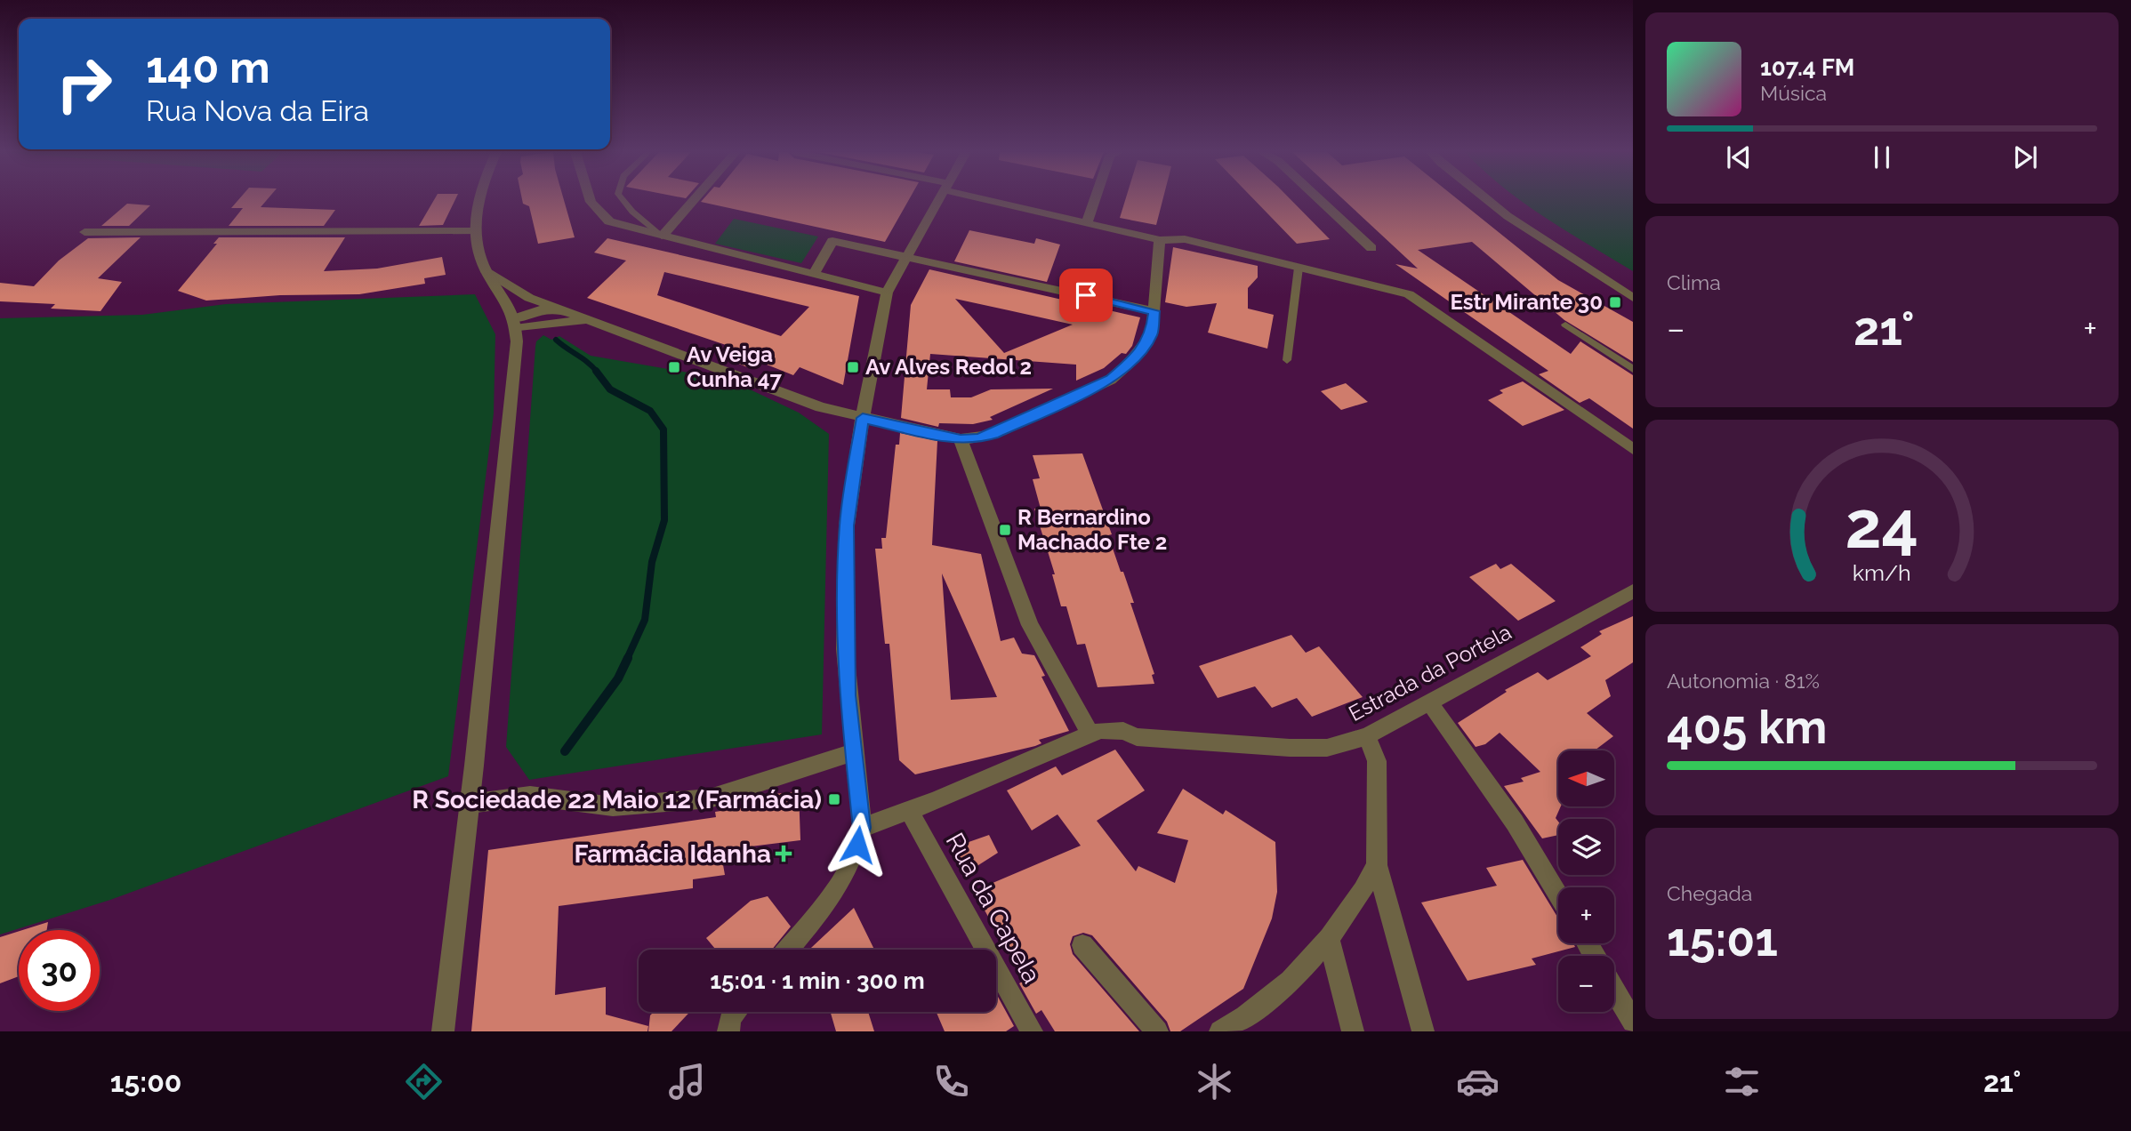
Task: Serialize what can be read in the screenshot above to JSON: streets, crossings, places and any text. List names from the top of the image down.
{
  "streets": {
    "street": ["Estrada da Portela", "Rua da Capela"]
  },
  "crossings": [
    ["Estrada da Portela", "Rua da Capela"]
  ],
  "places": {
    "transit": [
      "Estr Mirante 30",
      "Av Veiga Cunha 47",
      "Av Alves Redol 2",
      "R Bernardino Machado Fte 2",
      "R Sociedade 22 Maio 12 (Farmácia)"
    ],
    "health": ["Farmácia Idanha"]
  },
  "north": "left",
  "page": {
    "turn": ["140 m", "Rua Nova da Eira"],
    "song": ["107.4 FM", "Música"],
    "tile": [
      "Clima",
      ["Autonomia · 81%", "405 km"],
      ["Chegada", "15:01"]
    ],
    "heat": ["−", "21°", "+"],
    "map_buttons": ["+", "−"],
    "limit": "30",
    "trip": "15:01 · 1 min · 300 m",
    "tabs": ["15:00", "21°"],
    "gauge": ["24", "km/h"]
  }
}
